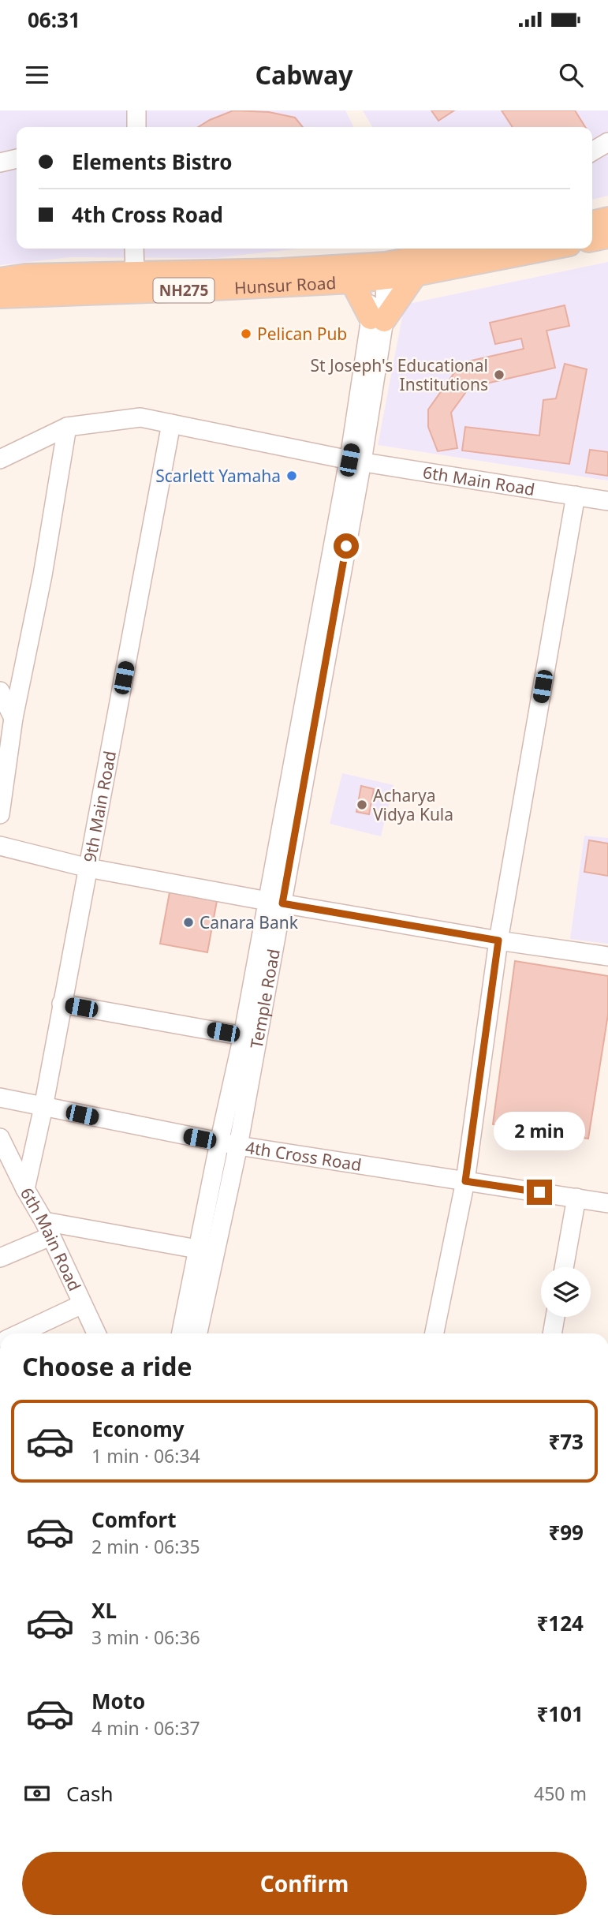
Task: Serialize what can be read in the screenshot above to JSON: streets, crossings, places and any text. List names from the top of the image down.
{
  "streets": {
    "main road": ["Hunsur Road", "NH275"],
    "street": [
      "6th Main Road",
      "9th Main Road",
      "Temple Road",
      "4th Cross Road"
    ]
  },
  "crossings": [
    ["Hunsur Road", "Temple Road"],
    ["6th Main Road", "9th Main Road"],
    ["6th Main Road", "Temple Road"],
    ["9th Main Road", "4th Cross Road"],
    ["Temple Road", "4th Cross Road"]
  ],
  "places": [
    "Pelican Pub",
    "St Joseph's Educational Institutions",
    "Scarlett Yamaha",
    "Acharya Vidya Kula",
    "Canara Bank"
  ],
  "page": {
    "status": "06:31",
    "header": "Cabway",
    "banner": ["Elements Bistro", "4th Cross Road"],
    "bubble": "2 min",
    "heading": "Choose a ride",
    "list": [
      {
        "name": "Economy",
        "note": "1 min · 06:34",
        "value": "₹73"
      },
      {
        "name": "Comfort",
        "note": "2 min · 06:35",
        "value": "₹99"
      },
      {
        "name": "XL",
        "note": "3 min · 06:36",
        "value": "₹124"
      },
      {
        "name": "Moto",
        "note": "4 min · 06:37",
        "value": "₹101"
      }
    ],
    "pay": ["Cash", "450 m"],
    "buttons": "Confirm"
  }
}
